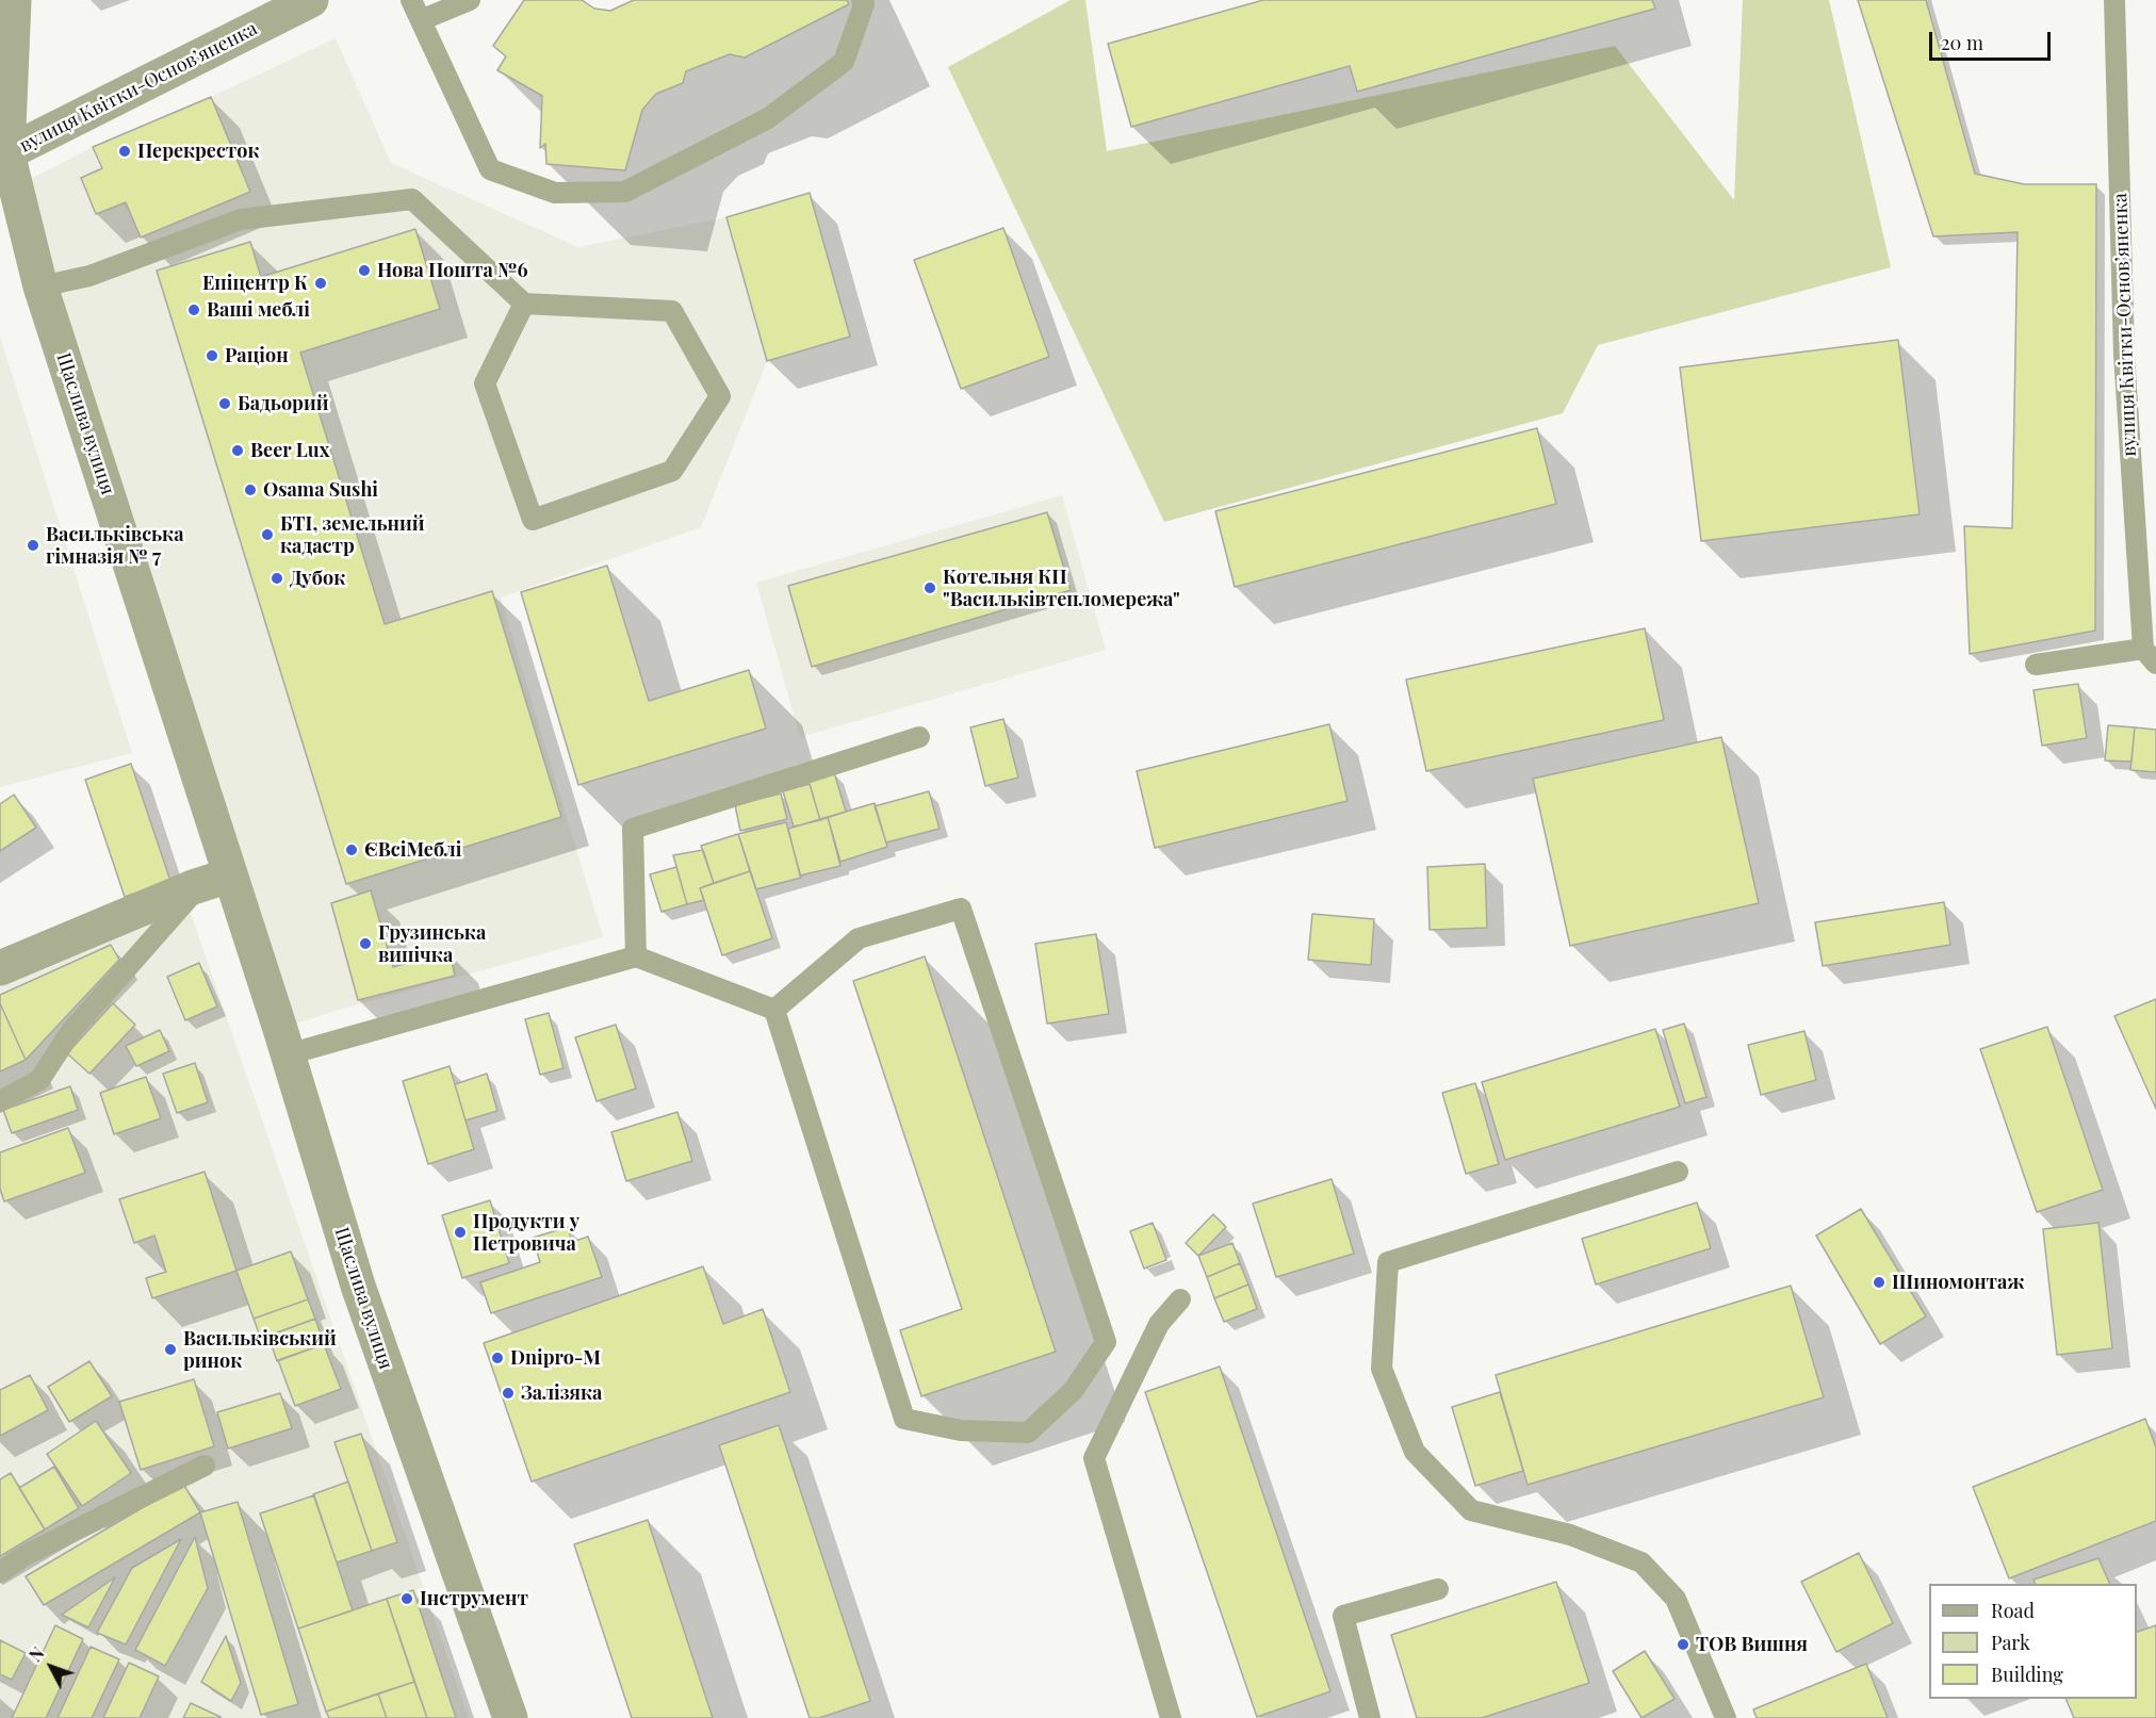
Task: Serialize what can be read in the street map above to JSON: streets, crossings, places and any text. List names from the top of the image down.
{
  "streets": {
    "street": ["вулиця Квітки-Основʼяненка", "Щаслива вулиця"]
  },
  "crossings": [
    ["вулиця Квітки-Основʼяненка", "Щаслива вулиця"]
  ],
  "places": [
    "Перекресток",
    "Нова Пошта №6",
    "Епіцентр К",
    "Ваші меблі",
    "Раціон",
    "Бадьорий",
    "Beer Lux",
    "Osama Sushi",
    "БТІ, земельний кадастр",
    "Васильківська гімназія № 7",
    "Дубок",
    "Котельня КП \"Васильківтепломережа\"",
    "ЄВсіМеблі",
    "Грузинська випічка",
    "Продукти у Петровича",
    "Шиномонтаж",
    "Васильківський ринок",
    "Dnipro-M",
    "Залізяка",
    "Інструмент",
    "ТОВ Вишня"
  ],
  "legend": ["Road", "Park", "Building"],
  "scale_bar": "20 m",
  "north": "top left"
}
